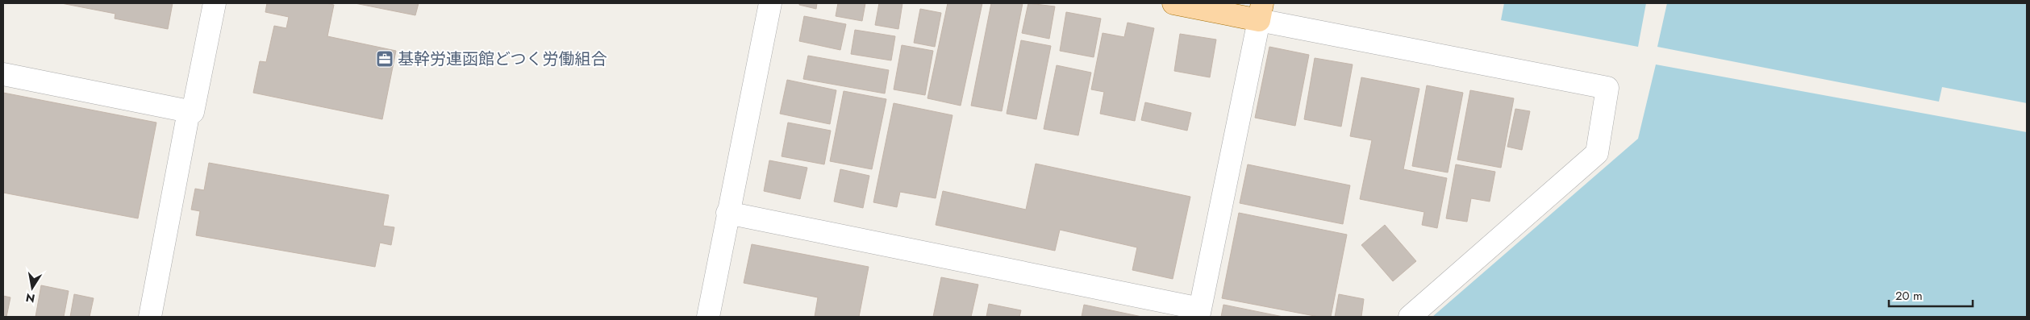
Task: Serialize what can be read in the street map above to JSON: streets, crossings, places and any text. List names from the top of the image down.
{
  "places": {
    "office": ["基幹労連函館どつく労働組合"]
  },
  "scale_bar": "20 m",
  "north": "bottom"
}
